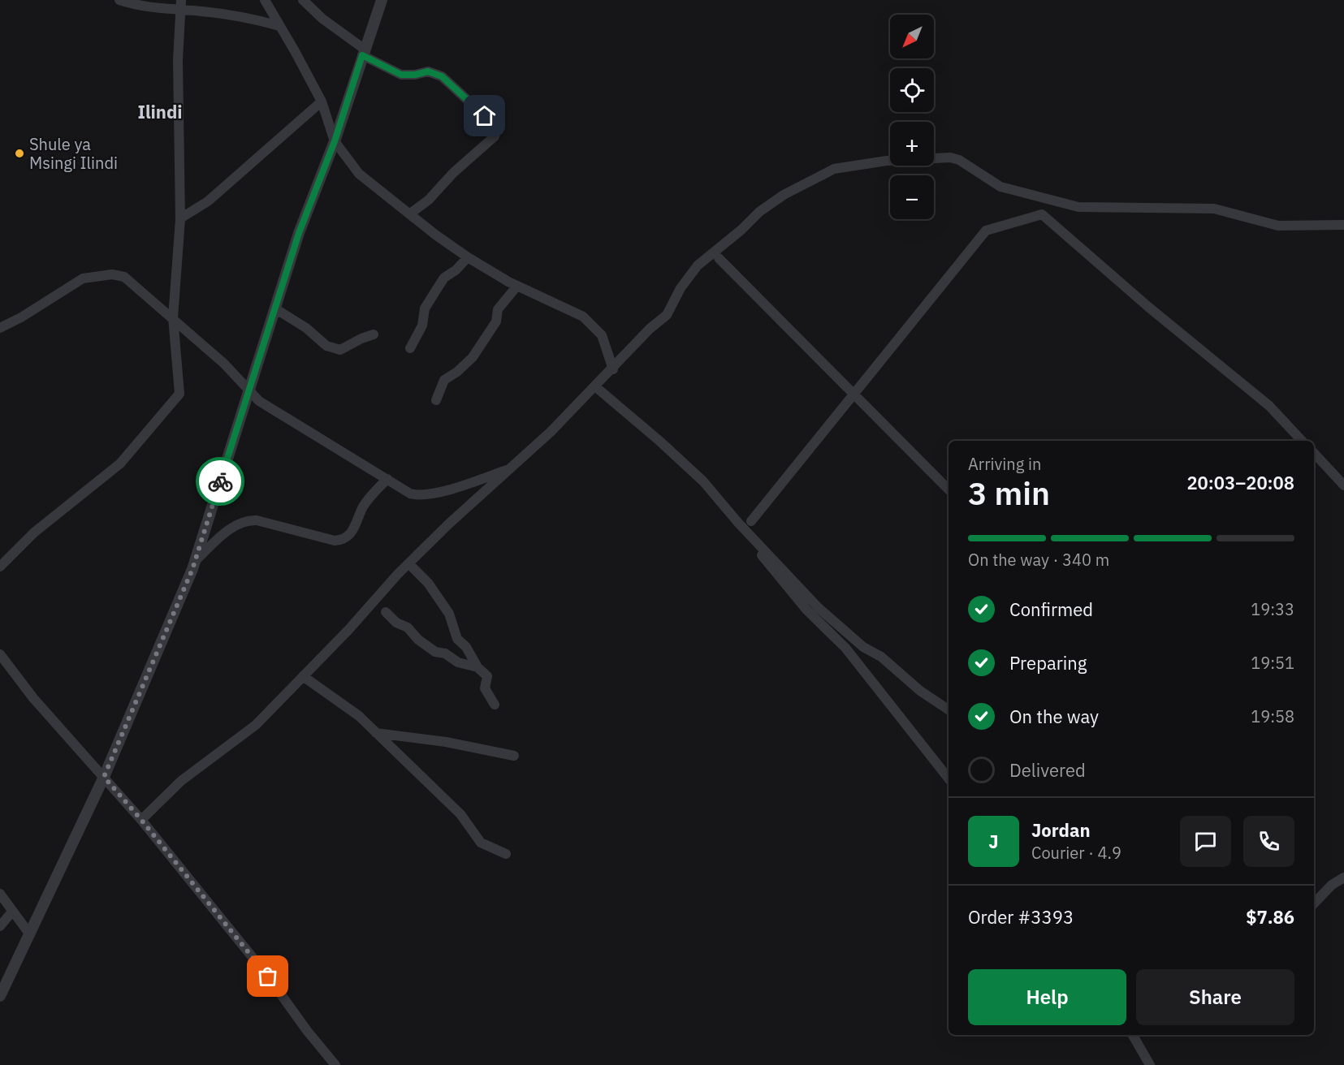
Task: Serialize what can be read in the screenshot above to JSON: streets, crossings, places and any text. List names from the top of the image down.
{
  "districts": ["Ilindi"],
  "places": ["Shule ya Msingi Ilindi"],
  "north": "bottom left",
  "page": {
    "map_buttons": ["+", "−"],
    "heading": ["3 min", "Arriving in", "20:03–20:08"],
    "panel": [
      "Jordan",
      "Courier · 4.9",
      "Order #3393",
      "$7.86"
    ],
    "bar": "On the way · 340 m",
    "list": [
      ["Confirmed", "19:33"],
      ["Preparing", "19:51"],
      ["On the way", "19:58"],
      "Delivered"
    ],
    "round": "J",
    "buttons": ["Help", "Share"]
  }
}
